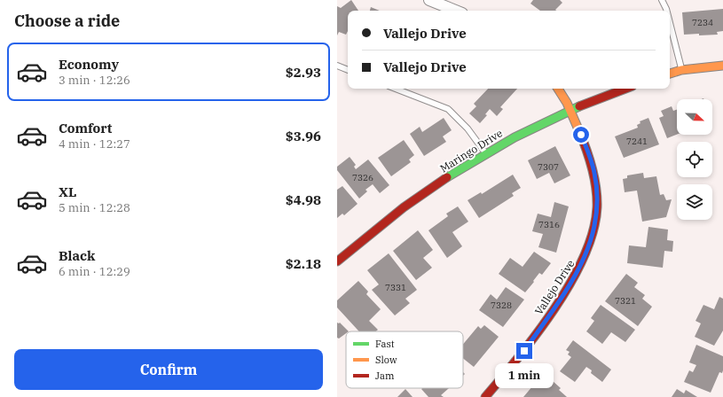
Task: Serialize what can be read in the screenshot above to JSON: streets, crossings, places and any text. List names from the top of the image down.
{
  "streets": {
    "street": ["Maringo Drive", "Vallejo Drive"]
  },
  "crossings": [
    ["Maringo Drive", "Vallejo Drive"]
  ],
  "house_numbers": [
    "7234",
    "7241",
    "7307",
    "7326",
    "7316",
    "7331",
    "7321",
    "7328"
  ],
  "legend": ["Fast", "Slow", "Jam"],
  "north": "right",
  "page": {
    "heading": "Choose a ride",
    "banner": ["Vallejo Drive", "Vallejo Drive"],
    "list": [
      {
        "name": "Economy",
        "note": "3 min · 12:26",
        "value": "$2.93"
      },
      {
        "name": "Comfort",
        "note": "4 min · 12:27",
        "value": "$3.96"
      },
      {
        "name": "XL",
        "note": "5 min · 12:28",
        "value": "$4.98"
      },
      {
        "name": "Black",
        "note": "6 min · 12:29",
        "value": "$2.18"
      }
    ],
    "buttons": "Confirm",
    "bubble": "1 min"
  }
}
